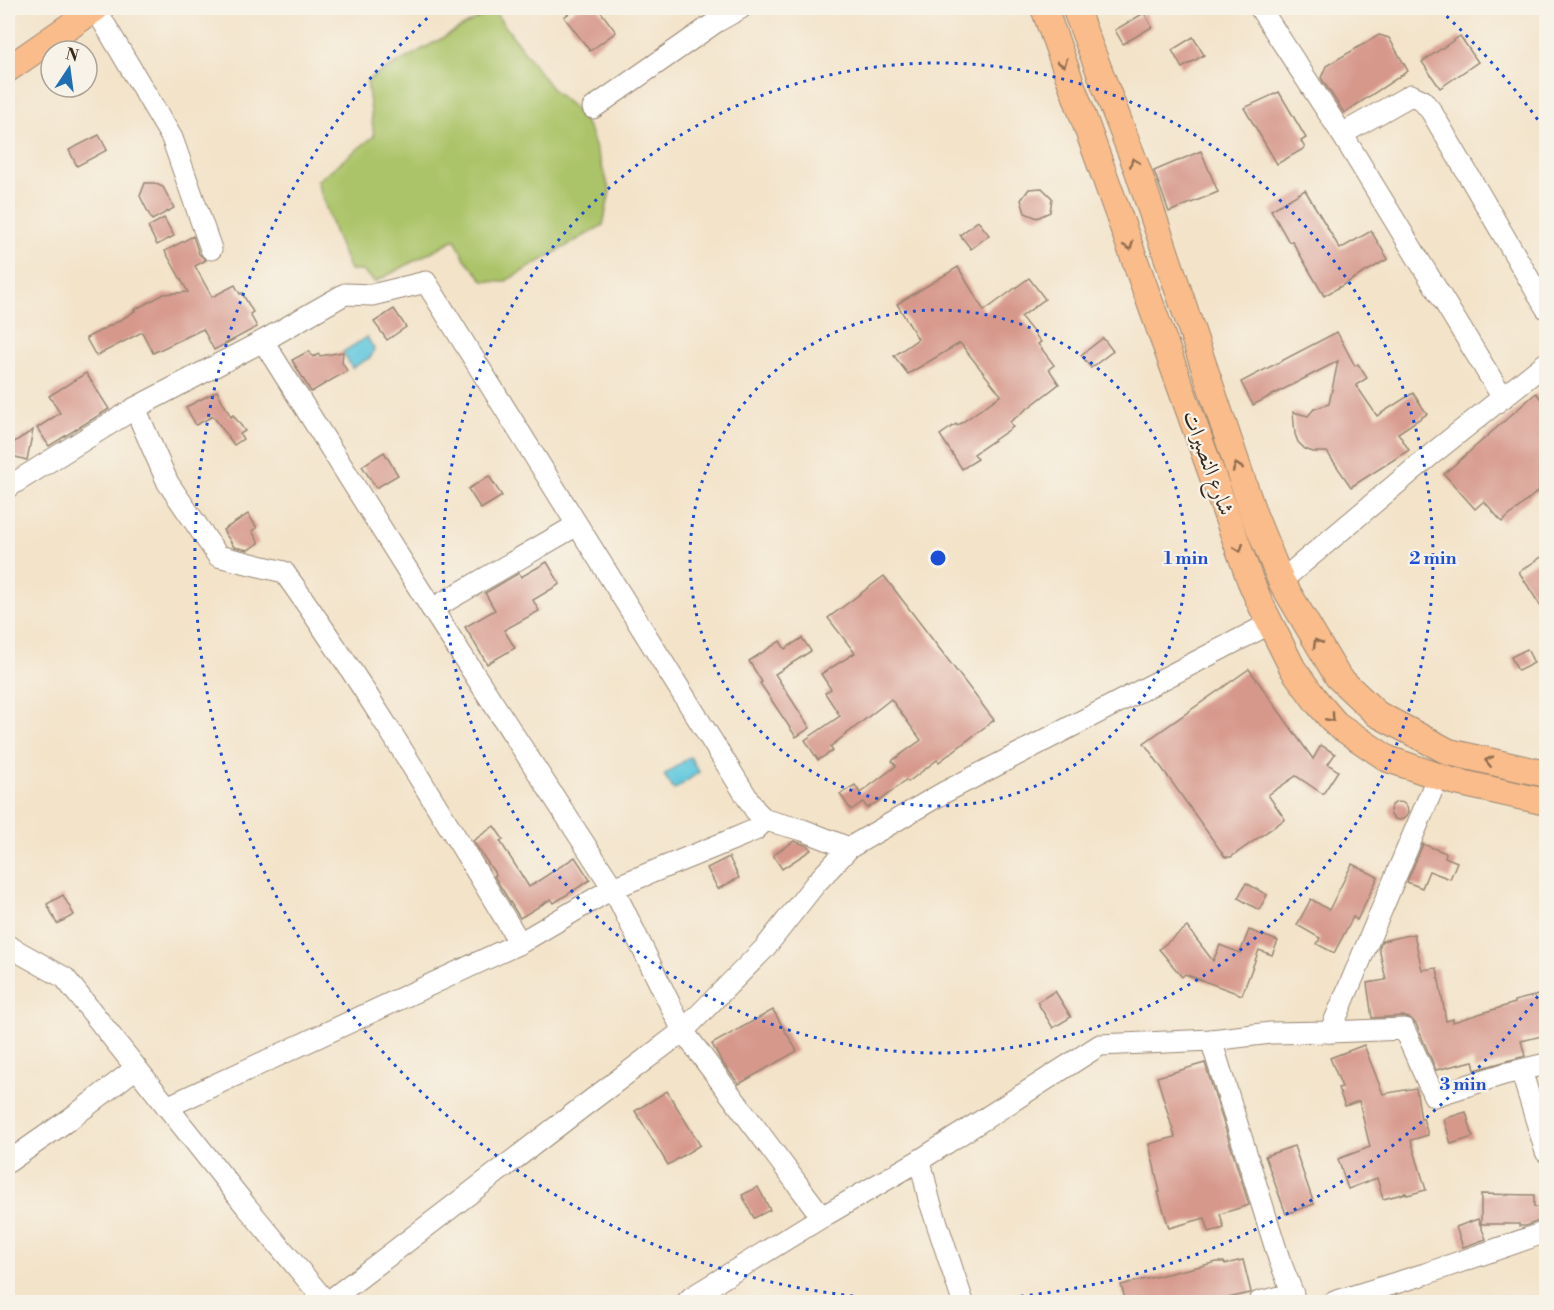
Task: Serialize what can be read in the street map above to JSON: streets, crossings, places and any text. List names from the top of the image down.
{
  "streets": {
    "main road": ["شارع النصيرات"]
  },
  "north": "top",
  "rings": ["1 min", "2 min", "3 min"]
}
